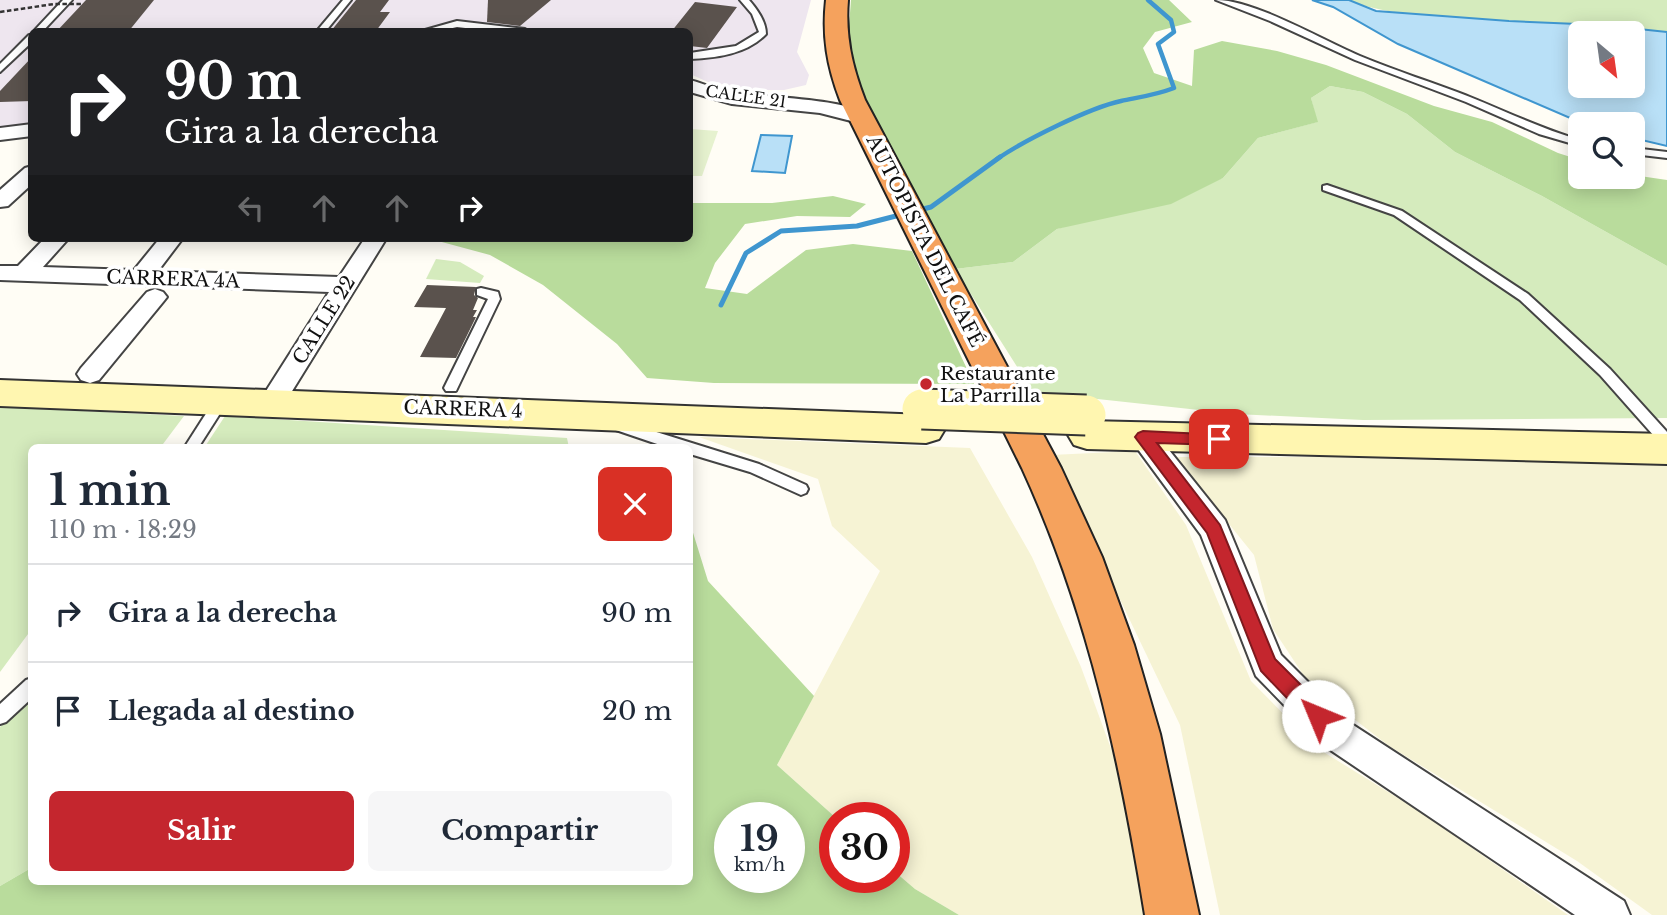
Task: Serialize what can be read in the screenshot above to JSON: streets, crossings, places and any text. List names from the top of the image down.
{
  "streets": {
    "highway": ["AUTOPISTA DEL CAFÉ"],
    "main road": ["CARRERA 4"],
    "street": ["CALLE 21", "CARRERA 4A", "CALLE 22"]
  },
  "crossings": [
    ["CALLE 21", "AUTOPISTA DEL CAFÉ"],
    ["CARRERA 4A", "CALLE 22"],
    ["CALLE 22", "CARRERA 4"]
  ],
  "places": ["Restaurante La Parrilla"],
  "north": "bottom right",
  "page": {
    "turn": ["90 m", "Gira a la derecha"],
    "heading": ["1 min", "110 m · 18:29"],
    "list": [
      {
        "name": "Gira a la derecha",
        "value": "90 m"
      },
      {
        "name": "Llegada al destino",
        "value": "20 m"
      }
    ],
    "buttons": ["Salir", "Compartir"],
    "speed": "19 km/h",
    "limit": "30"
  }
}
